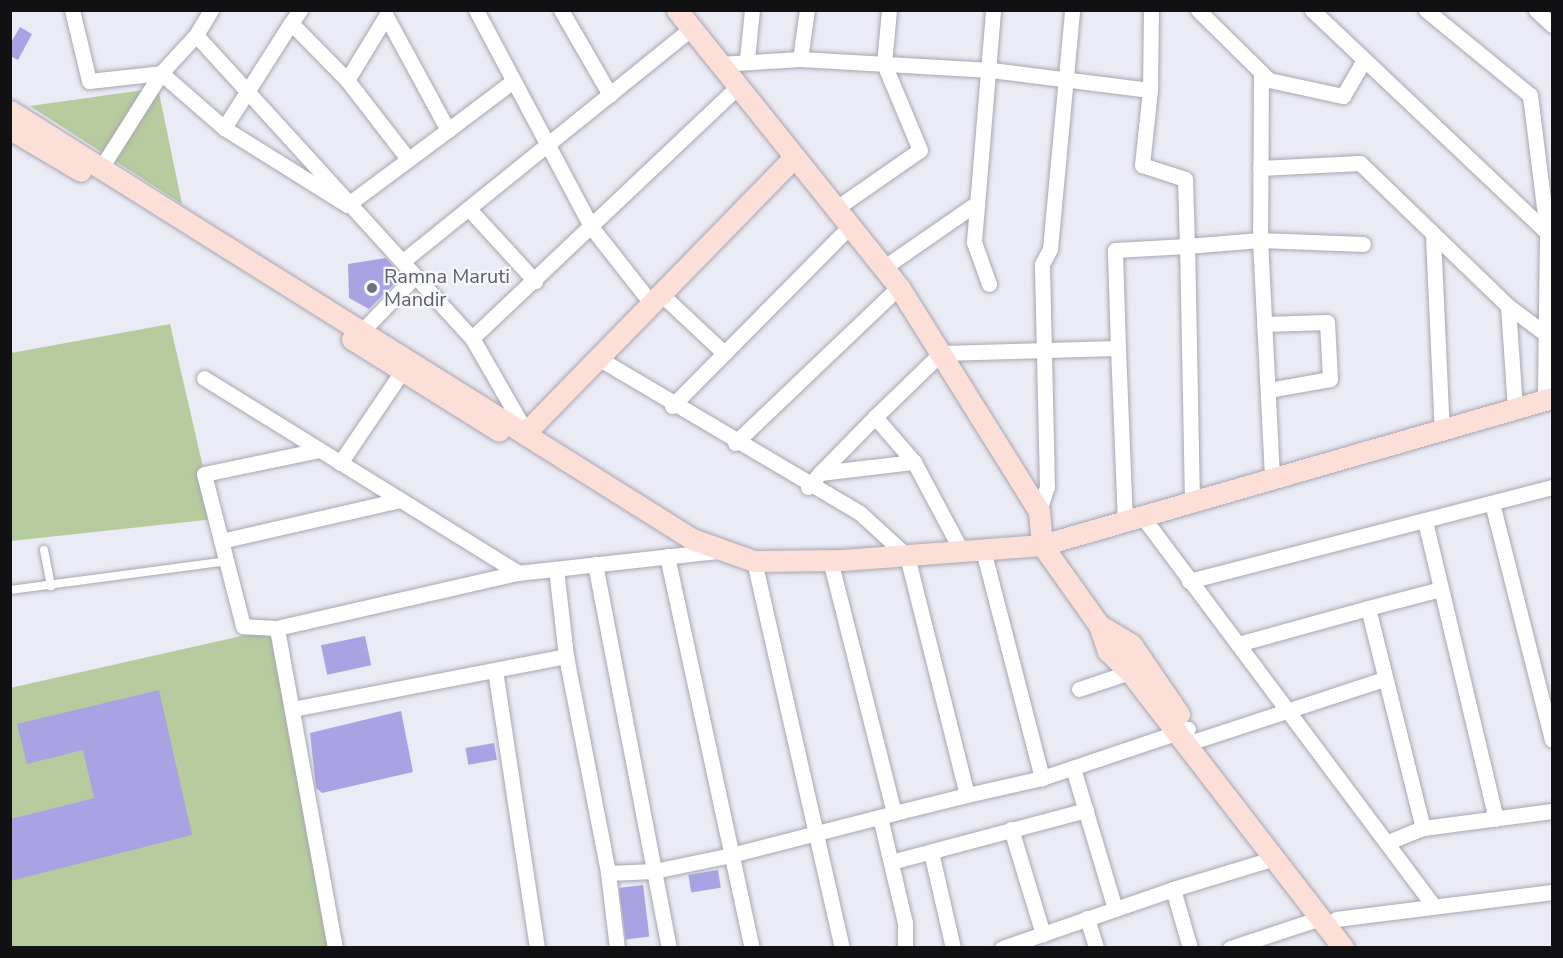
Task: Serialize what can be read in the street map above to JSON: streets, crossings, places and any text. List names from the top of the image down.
{
  "places": ["Ramna Maruti Mandir"]
}
